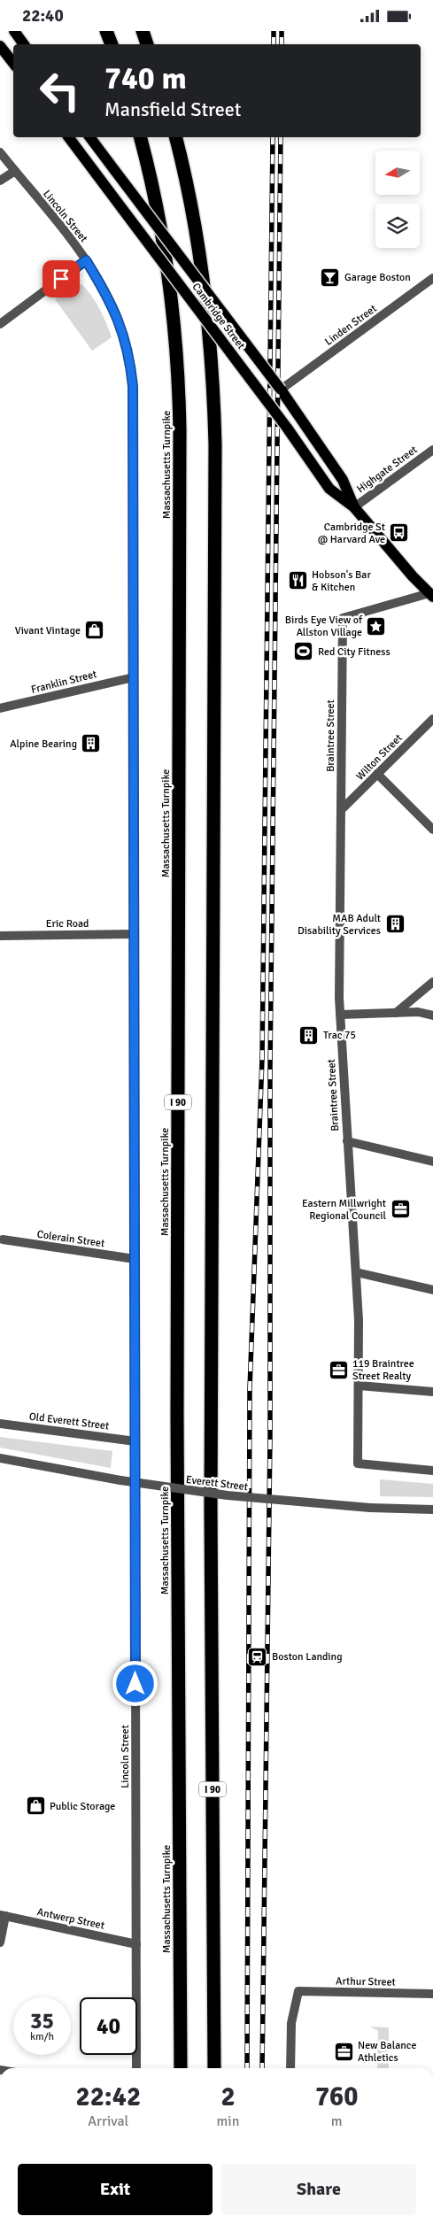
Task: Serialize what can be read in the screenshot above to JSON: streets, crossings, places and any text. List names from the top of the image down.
{
  "streets": {
    "highway": ["Massachusetts Turnpike", "I 90"],
    "main road": ["Cambridge Street"],
    "street": [
      "Lincoln Street",
      "Linden Street",
      "Highgate Street",
      "Franklin Street",
      "Braintree Street",
      "Wilton Street",
      "Eric Road",
      "Colerain Street",
      "Old Everett Street",
      "Everett Street",
      "Antwerp Street",
      "Arthur Street"
    ]
  },
  "crossings": [
    ["Lincoln Street", "Franklin Street"],
    ["Lincoln Street", "Eric Road"],
    ["Lincoln Street", "Colerain Street"],
    ["Lincoln Street", "Old Everett Street"],
    ["Lincoln Street", "Antwerp Street"],
    ["Cambridge Street", "Linden Street"],
    ["Cambridge Street", "Highgate Street"],
    ["Cambridge Street", "Braintree Street"],
    ["Braintree Street", "Wilton Street"]
  ],
  "places": {
    "bar": ["Garage Boston"],
    "bus stop": ["Cambridge St @ Harvard Ave"],
    "restaurant": ["Hobson's Bar & Kitchen"],
    "place": ["Birds Eye View of Allston Village"],
    "shop": ["Vivant Vintage", "Public Storage"],
    "sports": ["Red City Fitness"],
    "building": ["Alpine Bearing", "MAB Adult Disability Services", "Trac 75"],
    "office": ["Eastern Millwright Regional Council", "119 Braintree Street Realty", "New Balance Athletics"],
    "station": ["Boston Landing"]
  },
  "north": "left",
  "page": {
    "status": "22:40",
    "turn": ["740 m", "Mansfield Street"],
    "speed": "35 km/h",
    "limit": "40",
    "eta": [
      "22:42",
      "Arrival",
      "2",
      "min",
      "760",
      "m"
    ],
    "buttons": ["Exit", "Share"]
  }
}
